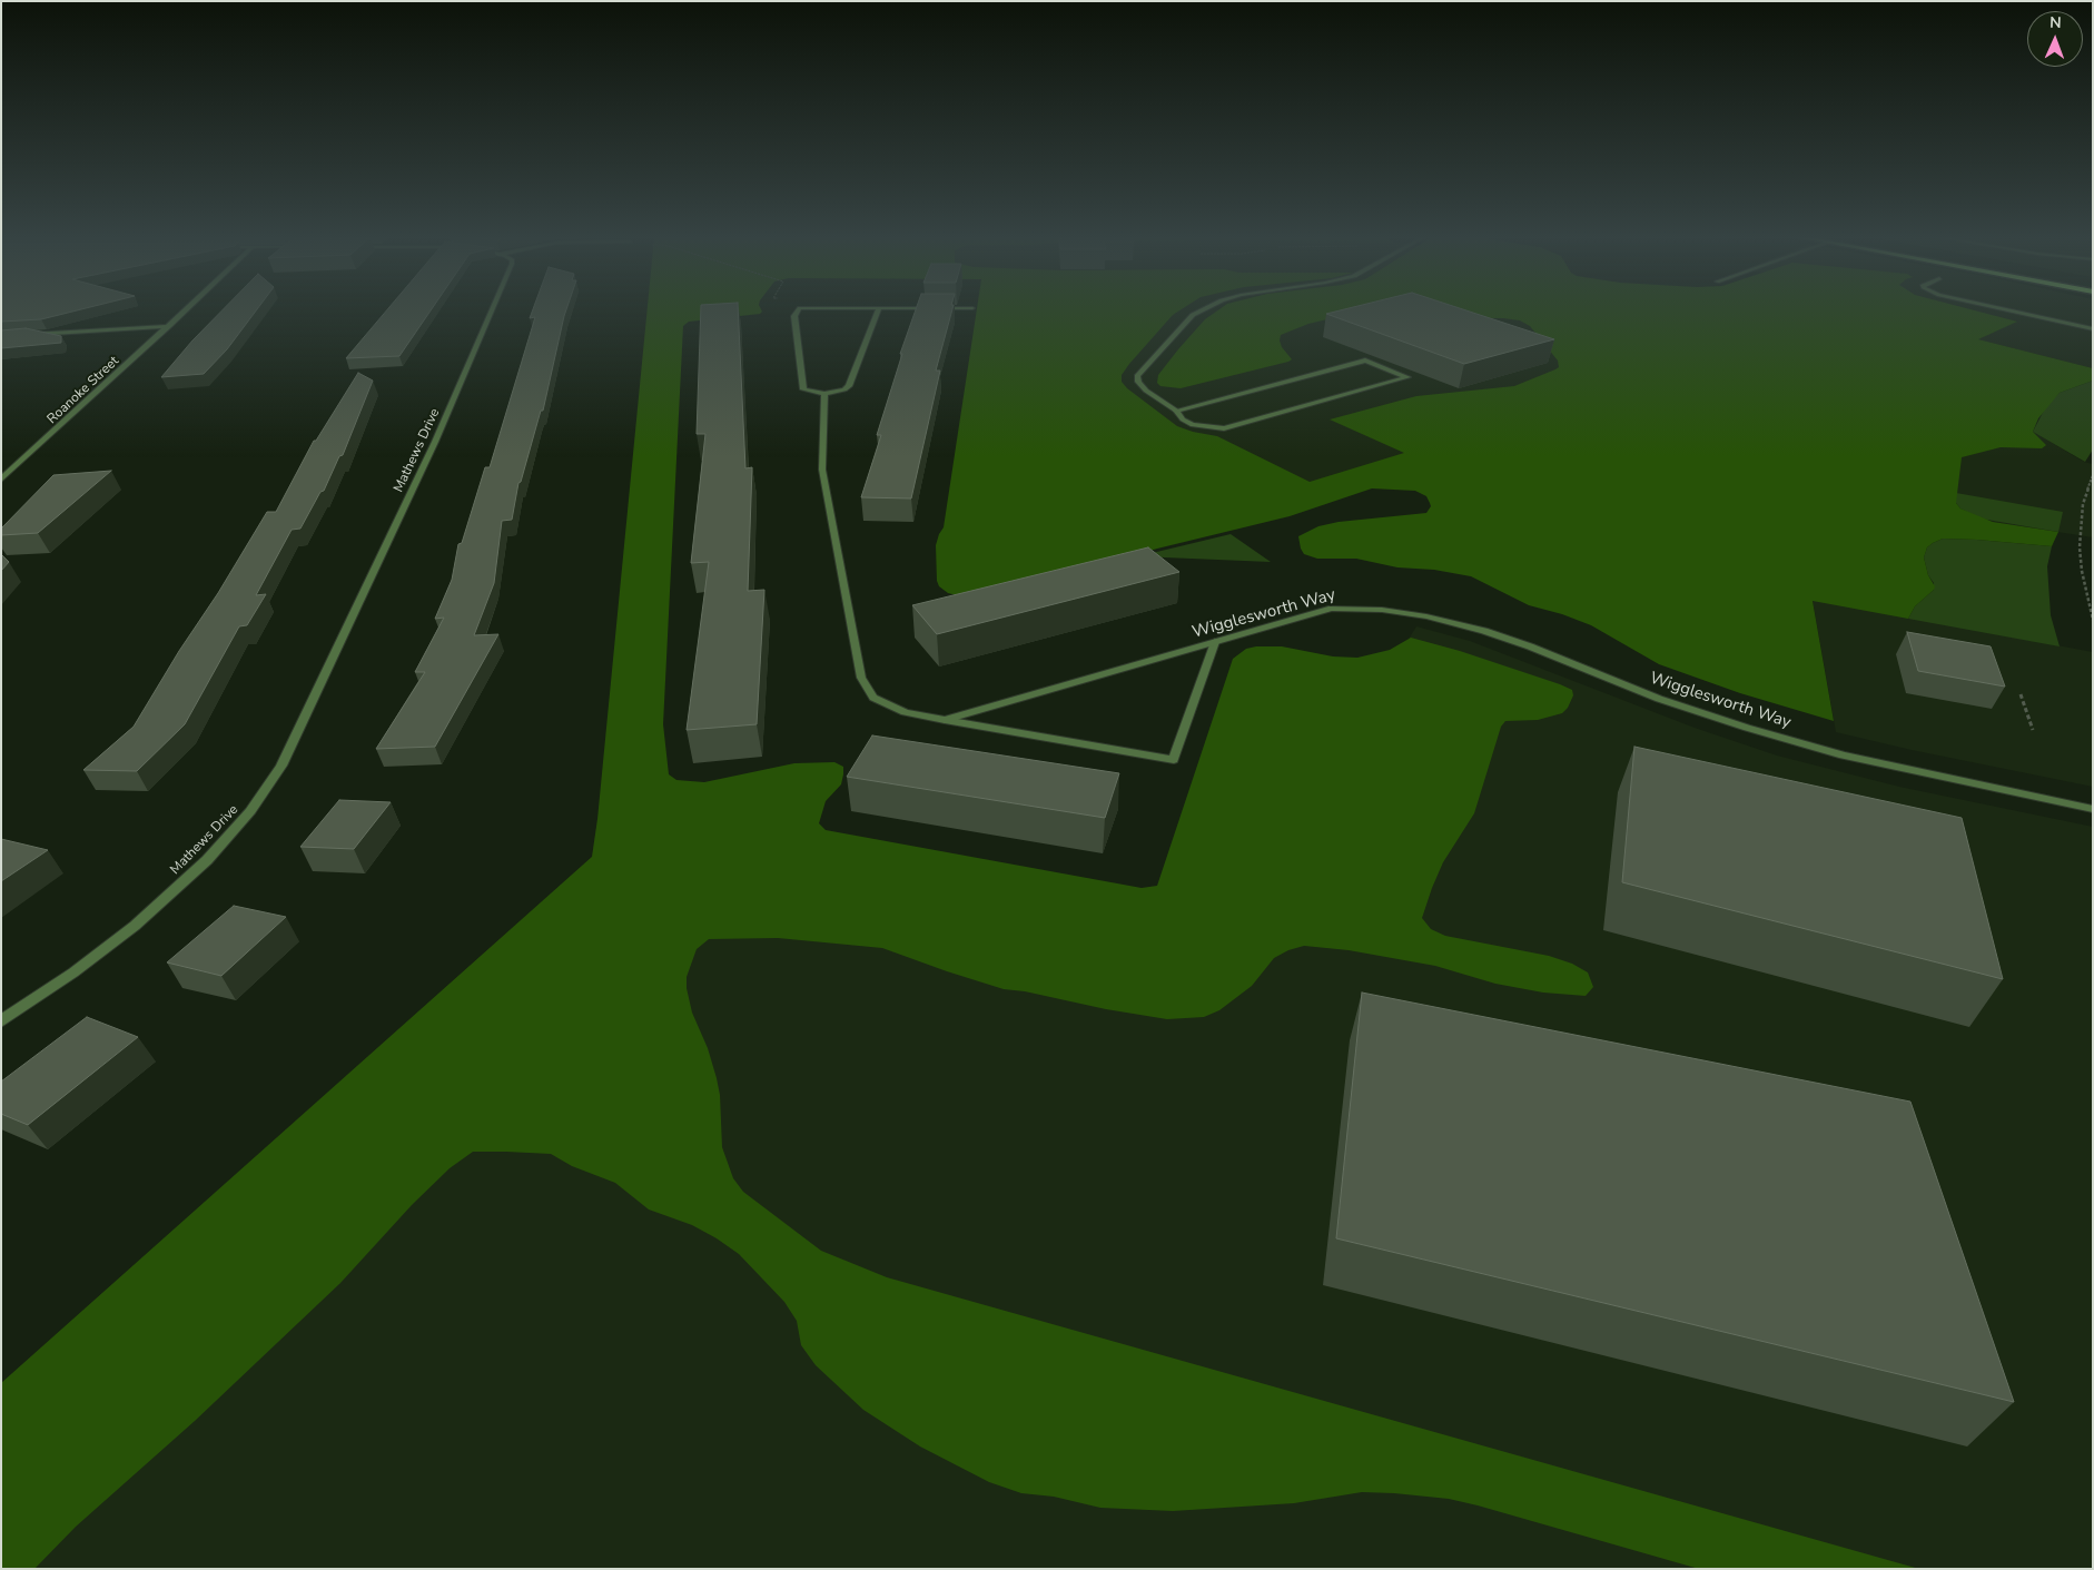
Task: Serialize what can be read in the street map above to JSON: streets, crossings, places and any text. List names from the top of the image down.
{
  "streets": {
    "street": ["Roanoke Street", "Mathews Drive", "Wigglesworth Way"]
  },
  "north": "top"
}
